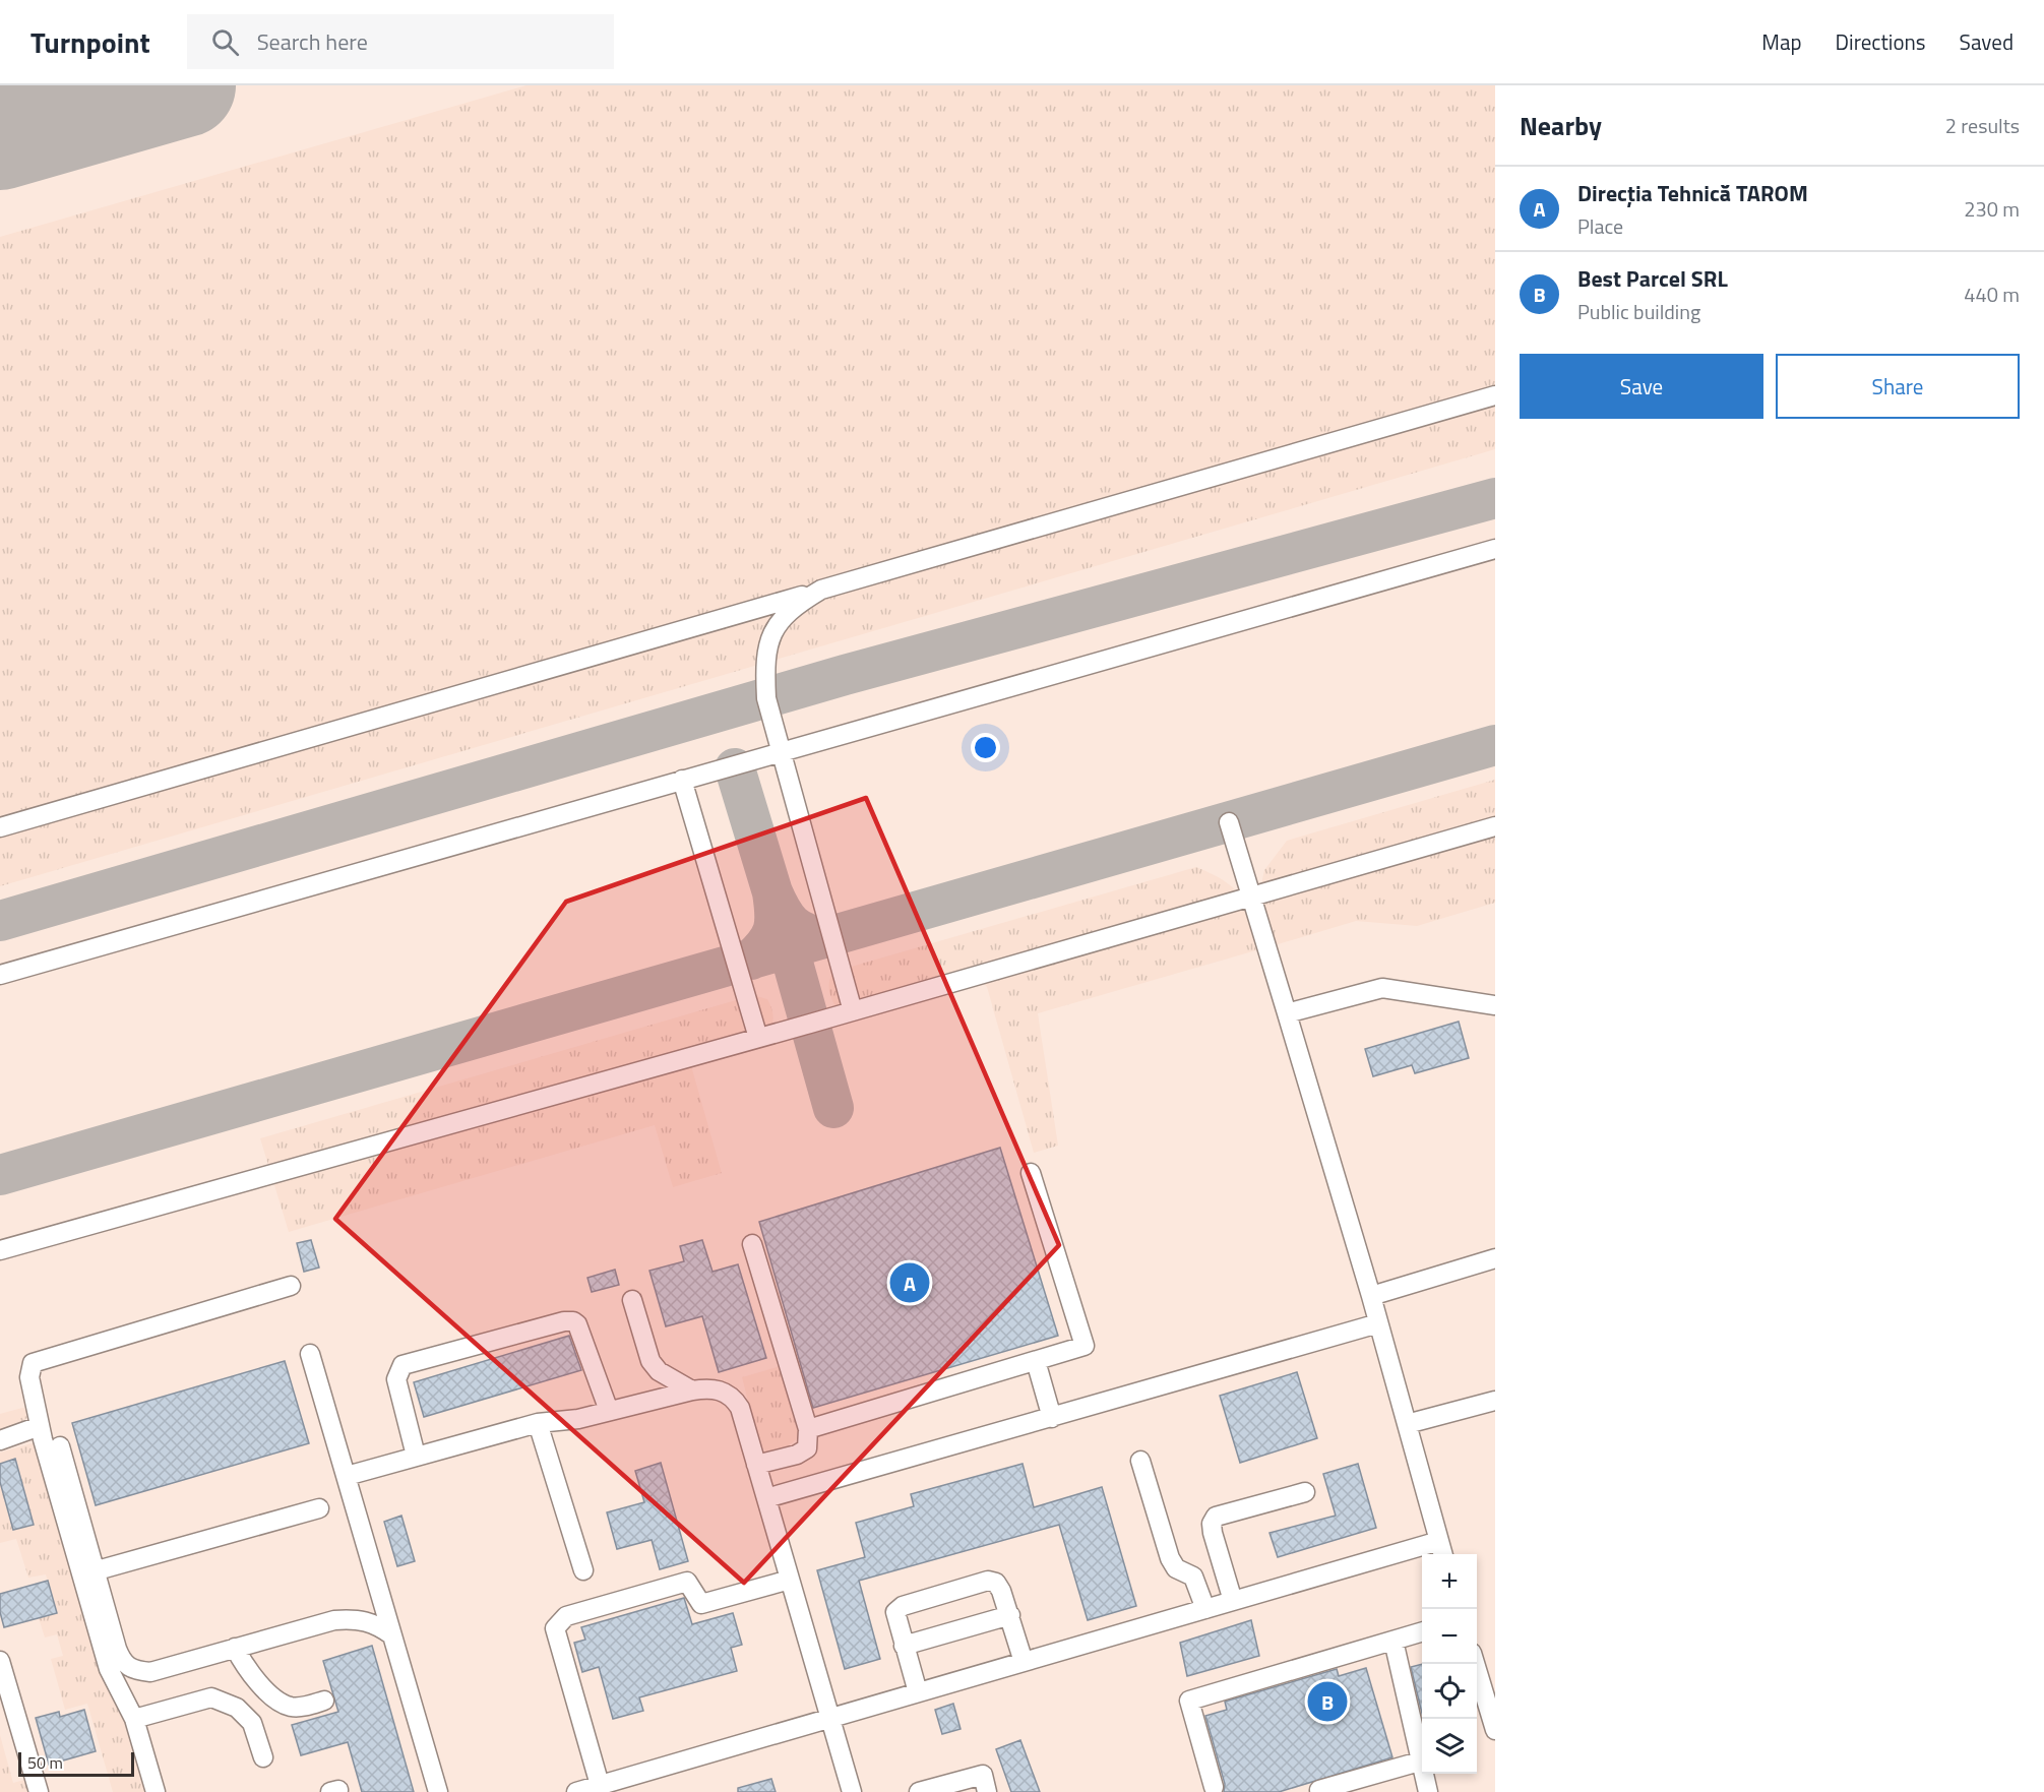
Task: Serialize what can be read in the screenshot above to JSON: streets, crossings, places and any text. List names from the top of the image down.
{
  "scale_bar": "50 m",
  "page": {
    "header": "Turnpoint",
    "search": "Search here",
    "nav": ["Map", "Directions", "Saved"],
    "heading": ["Nearby", "2 results"],
    "list": [
      {
        "mark": "A",
        "name": "Direcţia Tehnică TAROM",
        "note": "Place",
        "value": "230 m"
      },
      {
        "mark": "B",
        "name": "Best Parcel SRL",
        "note": "Public building",
        "value": "440 m"
      }
    ],
    "buttons": ["Save", "Share"],
    "pins": ["A", "B"],
    "map_buttons": ["+", "−"],
    "scale": "50 m"
  }
}
